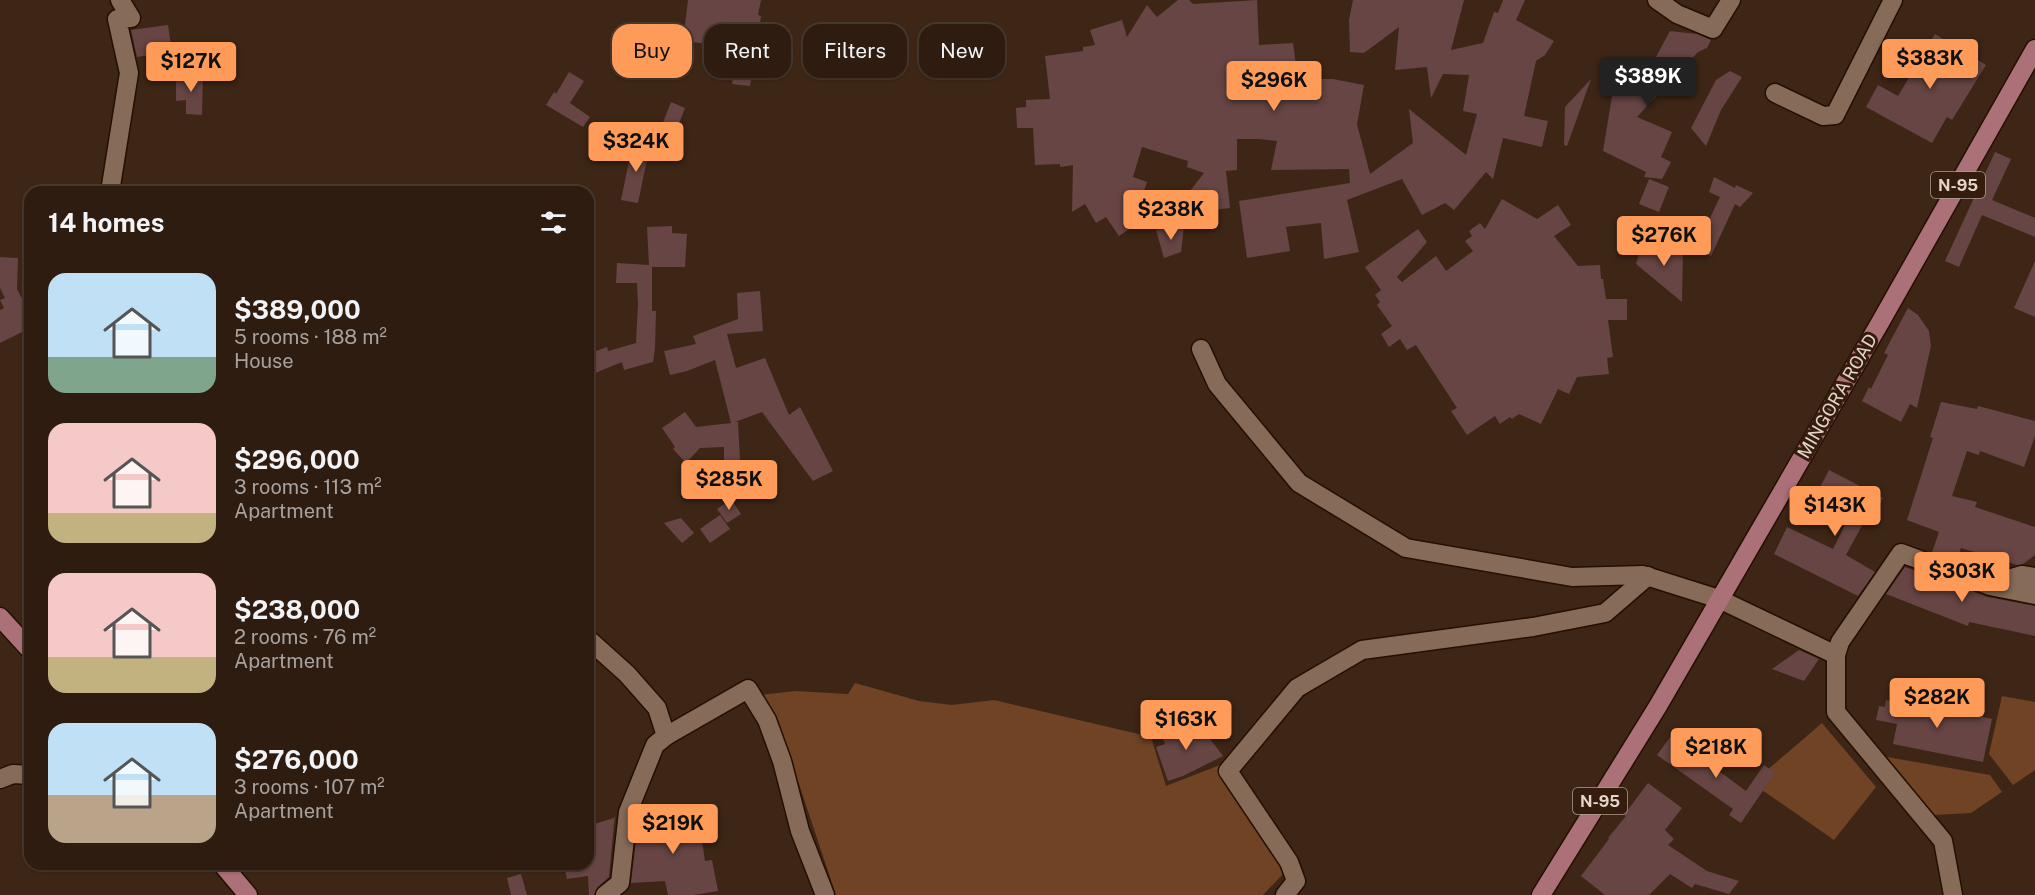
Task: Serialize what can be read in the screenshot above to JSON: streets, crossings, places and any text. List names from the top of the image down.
{
  "streets": {
    "main road": ["N-95", "MINGORA ROAD"]
  },
  "page": {
    "chip": [
      "Buy",
      "Rent",
      "Filters",
      "New"
    ],
    "price": [
      "$383K",
      "$127K",
      "$389K",
      "$296K",
      "$324K",
      "$238K",
      "$276K",
      "$285K",
      "$143K",
      "$303K",
      "$282K",
      "$163K",
      "$218K",
      "$219K"
    ],
    "heading": "14 homes",
    "list": [
      {
        "name": "$389,000",
        "note": "5 rooms · 188 m² · House"
      },
      {
        "name": "$296,000",
        "note": "3 rooms · 113 m² · Apartment"
      },
      {
        "name": "$238,000",
        "note": "2 rooms · 76 m² · Apartment"
      },
      {
        "name": "$276,000",
        "note": "3 rooms · 107 m² · Apartment"
      }
    ]
  }
}
